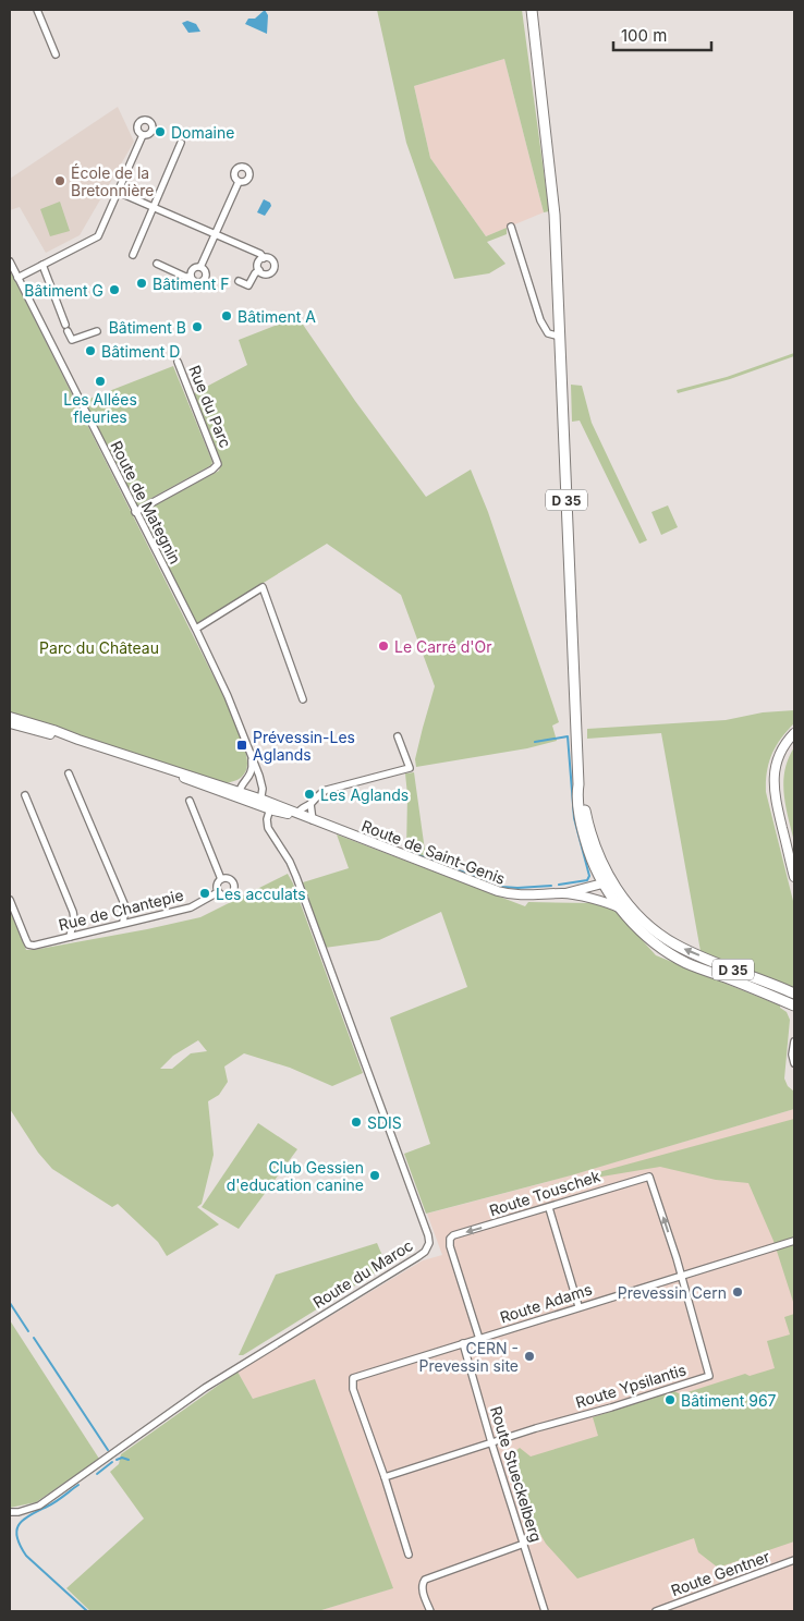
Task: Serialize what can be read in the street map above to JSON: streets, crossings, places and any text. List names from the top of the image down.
{
  "streets": {
    "main road": ["D 35", "Route de Saint-Genis"],
    "street": [
      "Rue du Parc",
      "Route de Mategnin",
      "Rue de Chantepie",
      "Route Touschek",
      "Route du Maroc",
      "Route Adams",
      "Route Ypsilantis",
      "Route Stueckelberg",
      "Route Gentner"
    ]
  },
  "crossings": [
    ["Rue du Parc", "Route de Mategnin"],
    ["D 35", "Route de Saint-Genis"],
    ["Route de Mategnin", "Route de Saint-Genis"],
    ["Route de Saint-Genis", "Route du Maroc"],
    ["Route Touschek", "Route Adams"],
    ["Route Touschek", "Route Ypsilantis"],
    ["Route Adams", "Route Ypsilantis"],
    ["Route Adams", "Route Stueckelberg"],
    ["Route Ypsilantis", "Route Stueckelberg"]
  ],
  "parks": ["Parc du Château"],
  "places": {
    "other": [
      "Domaine",
      "École de la Bretonnière",
      "Bâtiment F",
      "Bâtiment G",
      "Bâtiment A",
      "Bâtiment B",
      "Bâtiment D",
      "Les Allées fleuries",
      "Le Carré d'Or",
      "Les Aglands",
      "Les acculats",
      "SDIS",
      "Club Gessien d'education canine",
      "Prevessin Cern",
      "CERN - Prevessin site",
      "Bâtiment 967"
    ],
    "transit": ["Prévessin-Les Aglands"]
  },
  "scale_bar": "100 m"
}
